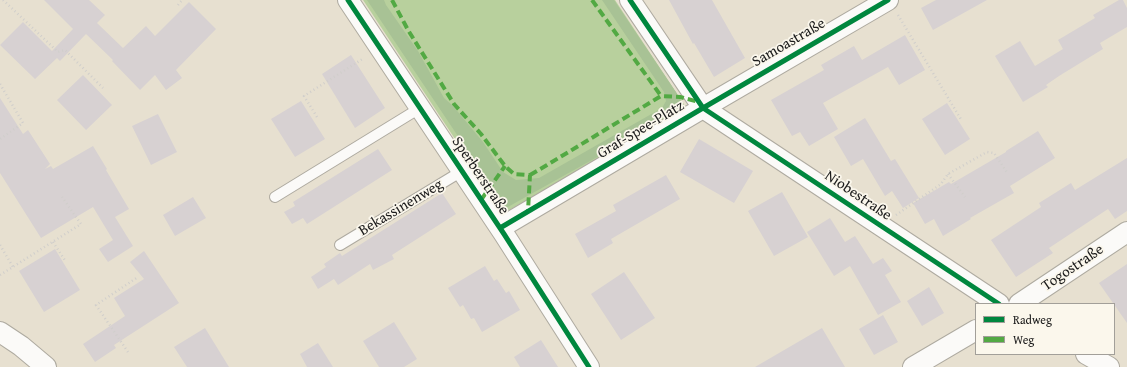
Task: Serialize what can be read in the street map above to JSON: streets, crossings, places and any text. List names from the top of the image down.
{
  "streets": {
    "street": [
      "Samoastraße",
      "Graf-Spee-Platz",
      "Sperberstraße",
      "Niobestraße",
      "Togostraße"
    ],
    "lane": ["Bekassinenweg"]
  },
  "crossings": [
    ["Samoastraße", "Graf-Spee-Platz"],
    ["Samoastraße", "Niobestraße"],
    ["Graf-Spee-Platz", "Sperberstraße"],
    ["Graf-Spee-Platz", "Niobestraße"],
    ["Sperberstraße", "Bekassinenweg"]
  ],
  "legend": ["Radweg", "Weg"]
}
